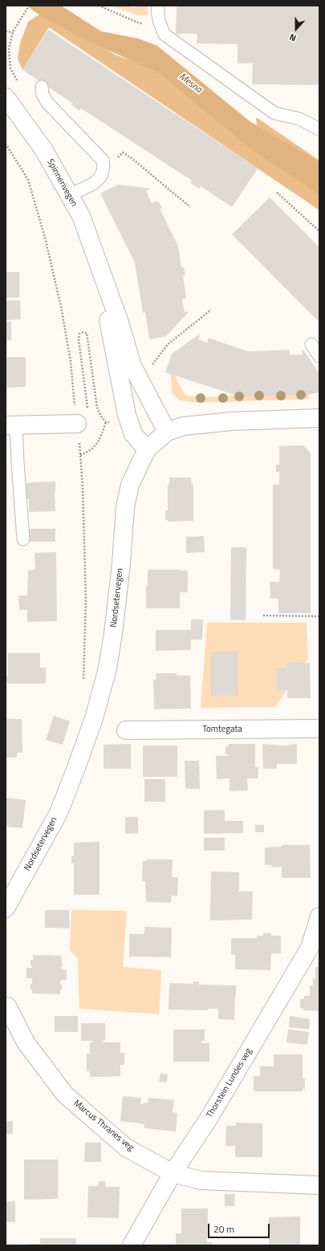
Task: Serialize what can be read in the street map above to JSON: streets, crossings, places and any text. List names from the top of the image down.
{
  "streets": {
    "street": [
      "Spinnerivegen",
      "Nordsetervegen",
      "Tomtegata",
      "Thorstein Lundes veg",
      "Marcus Thranes veg"
    ]
  },
  "crossings": [
    ["Spinnerivegen", "Nordsetervegen"],
    ["Thorstein Lundes veg", "Marcus Thranes veg"]
  ],
  "water": ["Mesna"],
  "scale_bar": "20 m",
  "north": "bottom"
}
